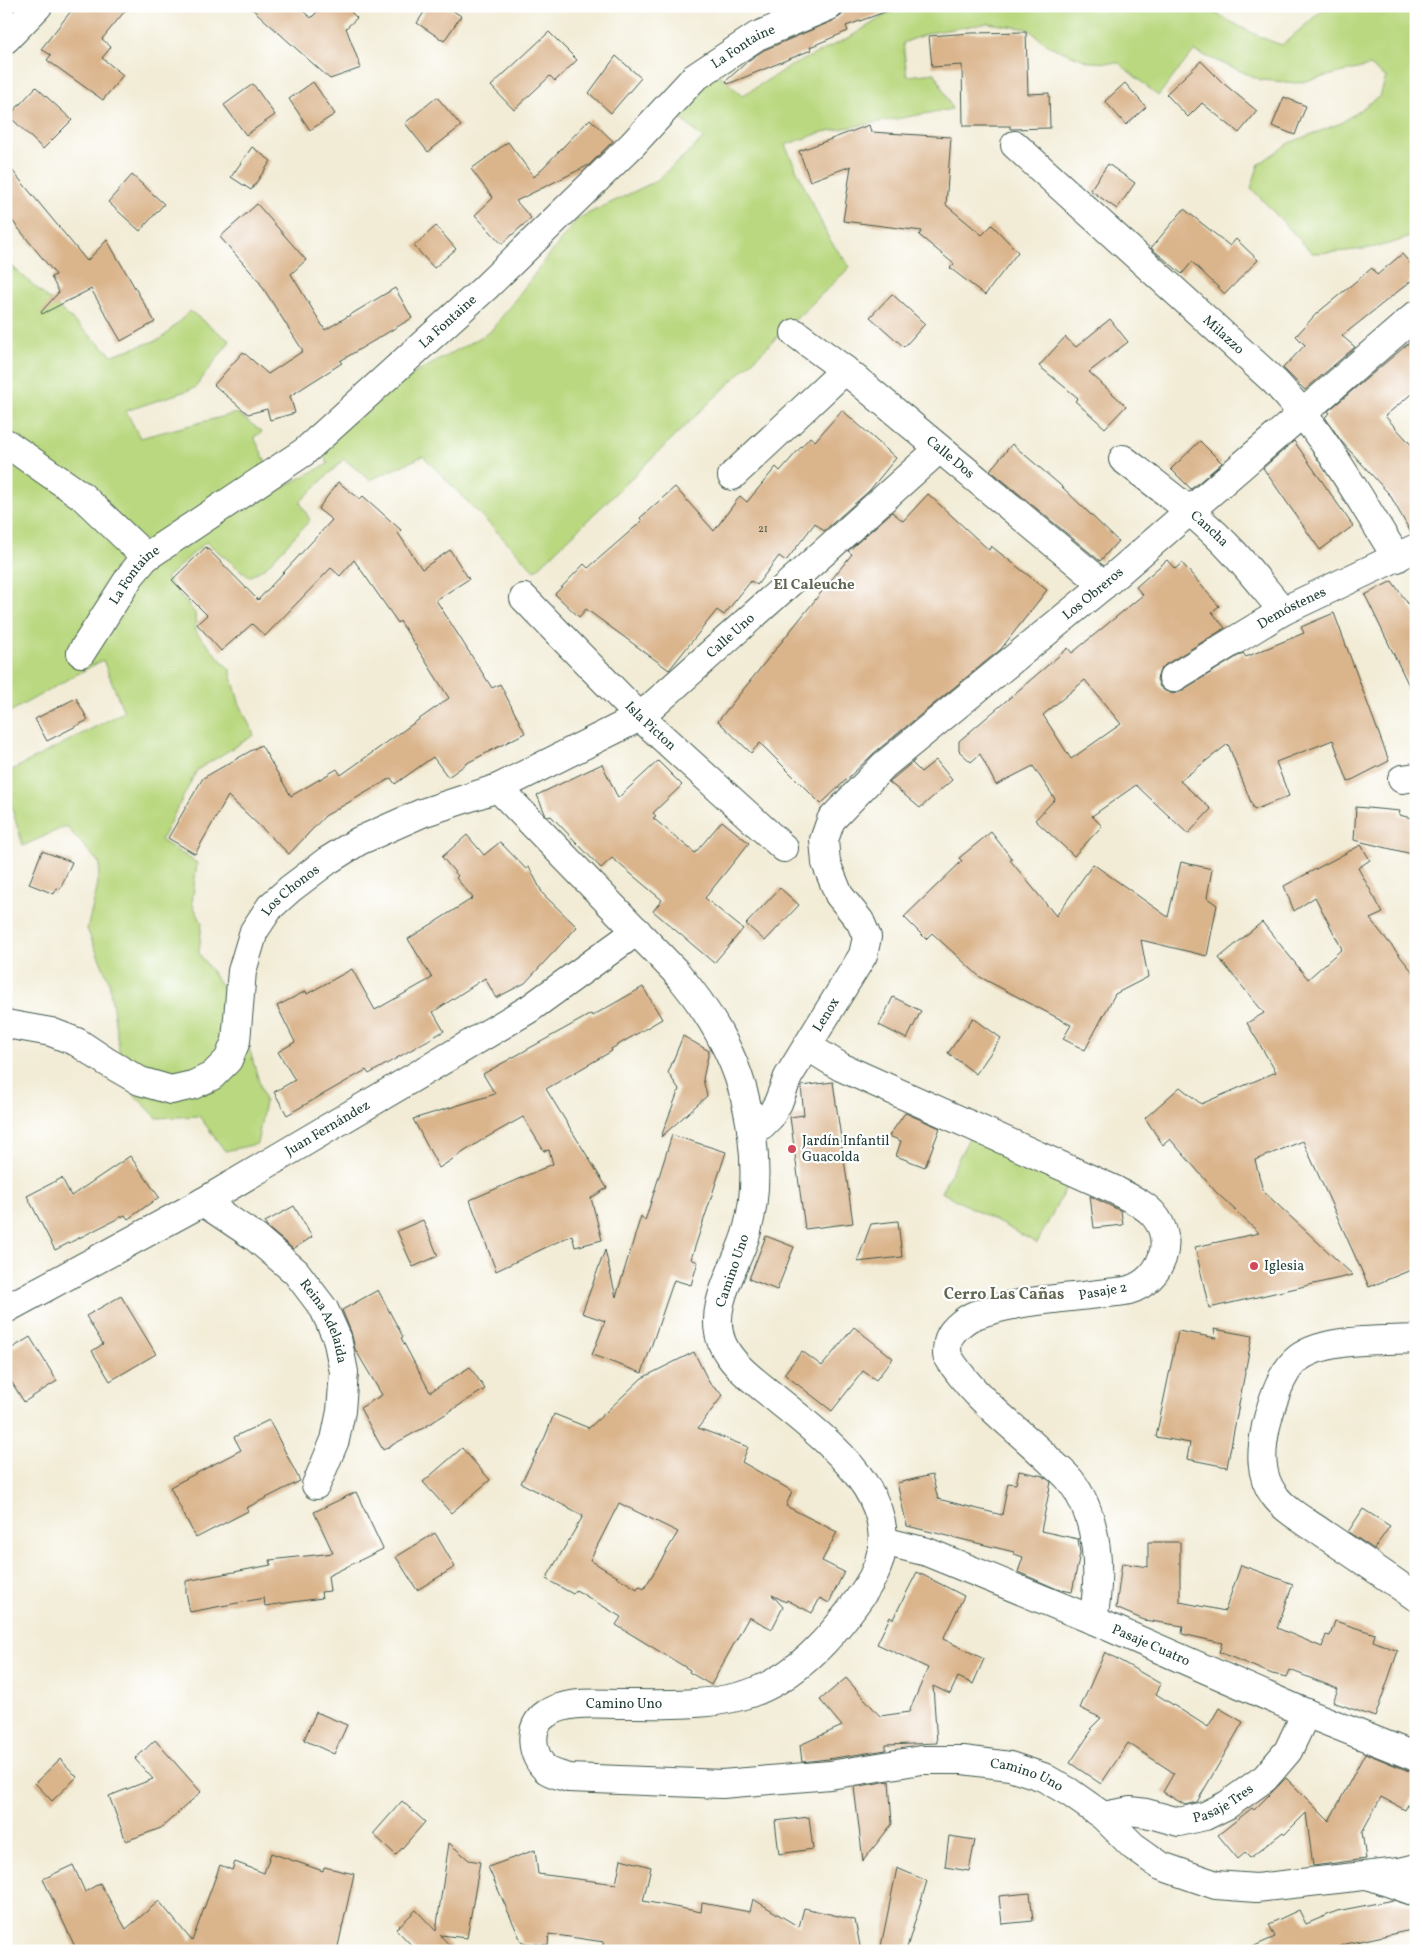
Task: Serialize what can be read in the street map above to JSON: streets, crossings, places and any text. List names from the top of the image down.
{
  "streets": {
    "street": [
      "La Fontaine",
      "Milazzo",
      "Calle Dos",
      "Cancha",
      "Los Obreros",
      "Demóstenes",
      "Calle Uno",
      "Isla Picton",
      "Los Chonos",
      "Lenox",
      "Juan Fernández",
      "Camino Uno",
      "Pasaje 2",
      "Reina Adelaida",
      "Pasaje Cuatro",
      "Pasaje Tres"
    ]
  },
  "crossings": [
    ["Milazzo", "Los Obreros"],
    ["Milazzo", "Demóstenes"],
    ["Calle Dos", "Los Obreros"],
    ["Calle Dos", "Calle Uno"],
    ["Cancha", "Los Obreros"],
    ["Cancha", "Demóstenes"],
    ["Los Obreros", "Lenox"],
    ["Calle Uno", "Isla Picton"],
    ["Calle Uno", "Los Chonos"],
    ["Lenox", "Camino Uno"],
    ["Lenox", "Pasaje 2"],
    ["Juan Fernández", "Camino Uno"],
    ["Juan Fernández", "Reina Adelaida"],
    ["Camino Uno", "Pasaje Cuatro"],
    ["Camino Uno", "Pasaje Tres"],
    ["Pasaje 2", "Pasaje Cuatro"],
    ["Pasaje Cuatro", "Pasaje Tres"]
  ],
  "districts": ["El Caleuche", "Cerro Las Cañas"],
  "places": ["Jardín Infantil Guacolda", "Iglesia"],
  "house_numbers": ["21"]
}
